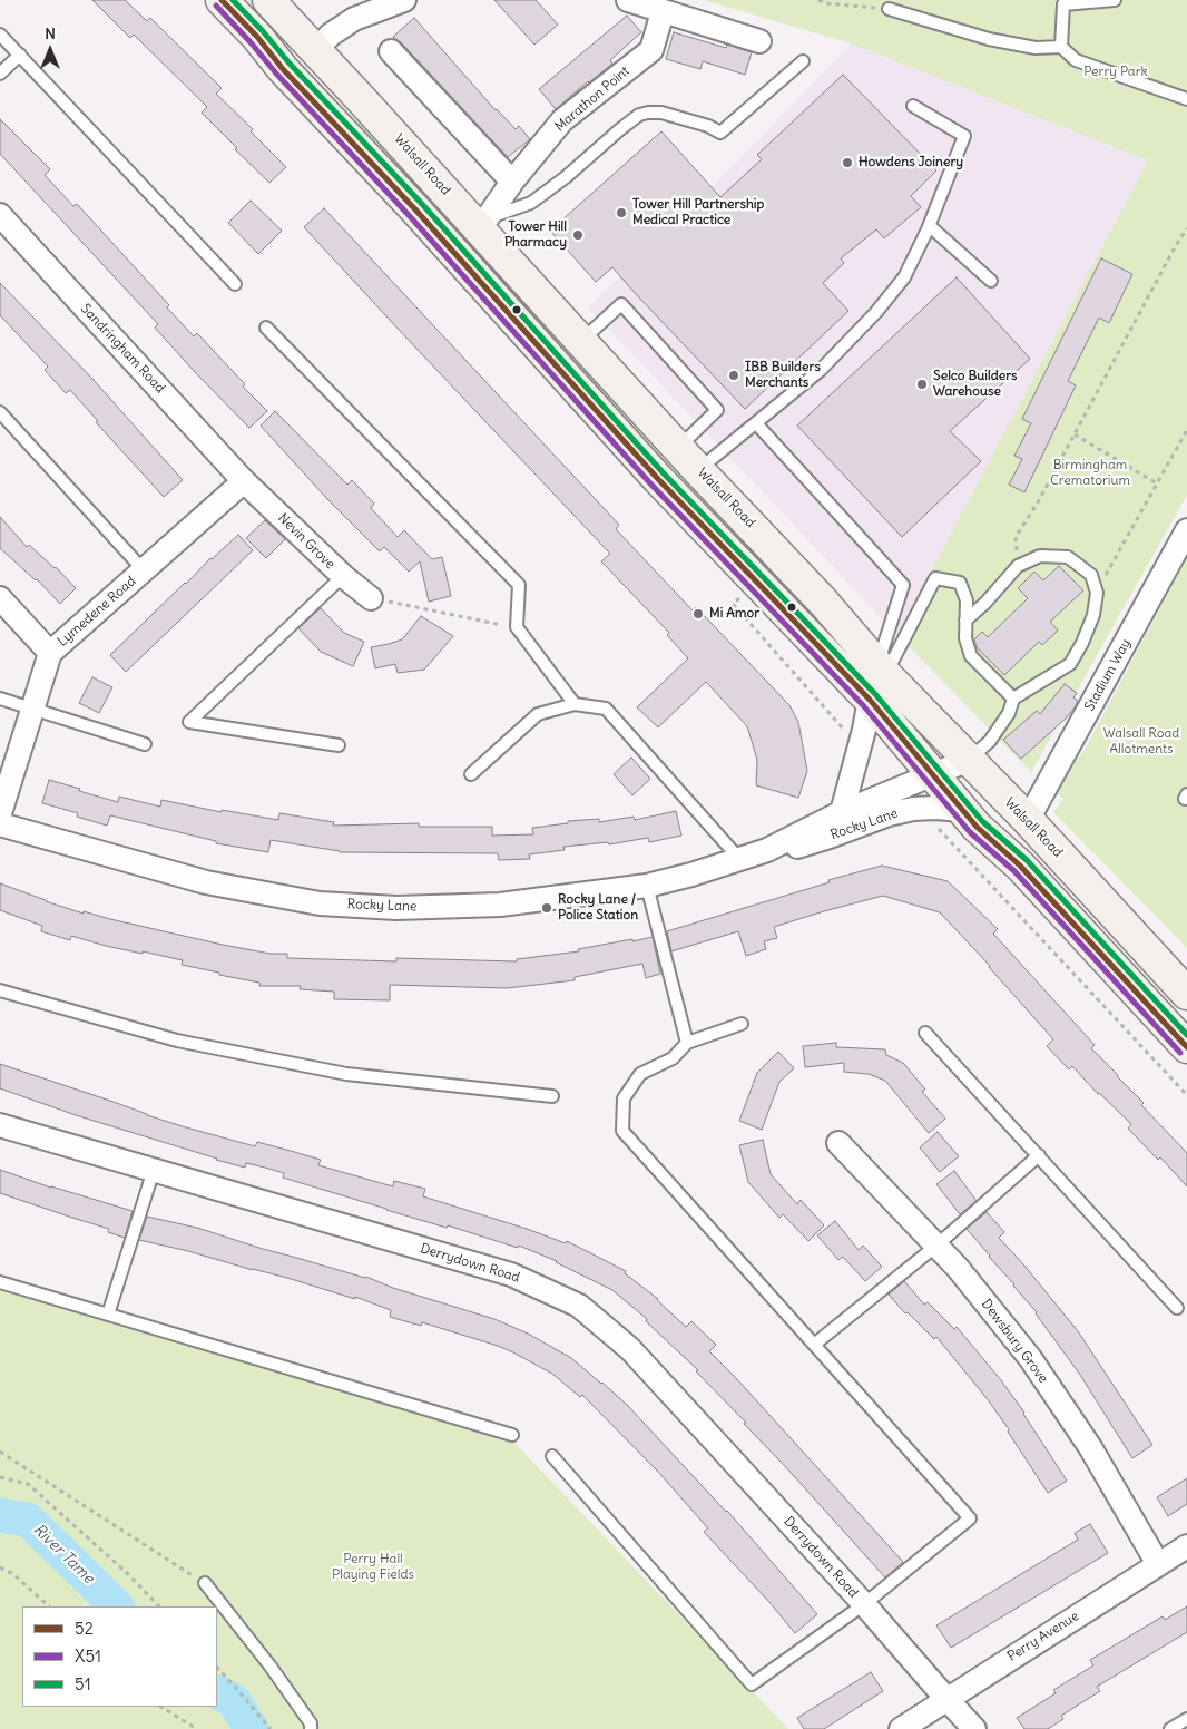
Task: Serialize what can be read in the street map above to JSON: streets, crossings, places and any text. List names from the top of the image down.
{
  "streets": {
    "highway": ["Walsall Road"],
    "street": [
      "Marathon Point",
      "Sandringham Road",
      "Nevin Grove",
      "Lymedene Road",
      "Stadium Way",
      "Rocky Lane",
      "Derrydown Road",
      "Dewsbury Grove",
      "Perry Avenue"
    ]
  },
  "crossings": [
    ["Marathon Point", "Walsall Road"],
    ["Walsall Road", "Stadium Way"],
    ["Walsall Road", "Rocky Lane"],
    ["Sandringham Road", "Nevin Grove"],
    ["Sandringham Road", "Lymedene Road"],
    ["Nevin Grove", "Lymedene Road"],
    ["Derrydown Road", "Perry Avenue"],
    ["Dewsbury Grove", "Perry Avenue"]
  ],
  "water": ["River Tame"],
  "parks": [
    "Perry Park",
    "Birmingham Crematorium",
    "Walsall Road Allotments",
    "Perry Hall Playing Fields"
  ],
  "places": [
    "Howdens Joinery",
    "Tower Hill Partnership Medical Practice",
    "Tower Hill Pharmacy",
    "IBB Builders Merchants",
    "Selco Builders Warehouse",
    "Mi Amor",
    "Rocky Lane / Police Station"
  ],
  "lines": ["transit line 52", "transit line 51", "transit line X51"],
  "legend": ["52", "X51", "51"],
  "north": "top"
}
